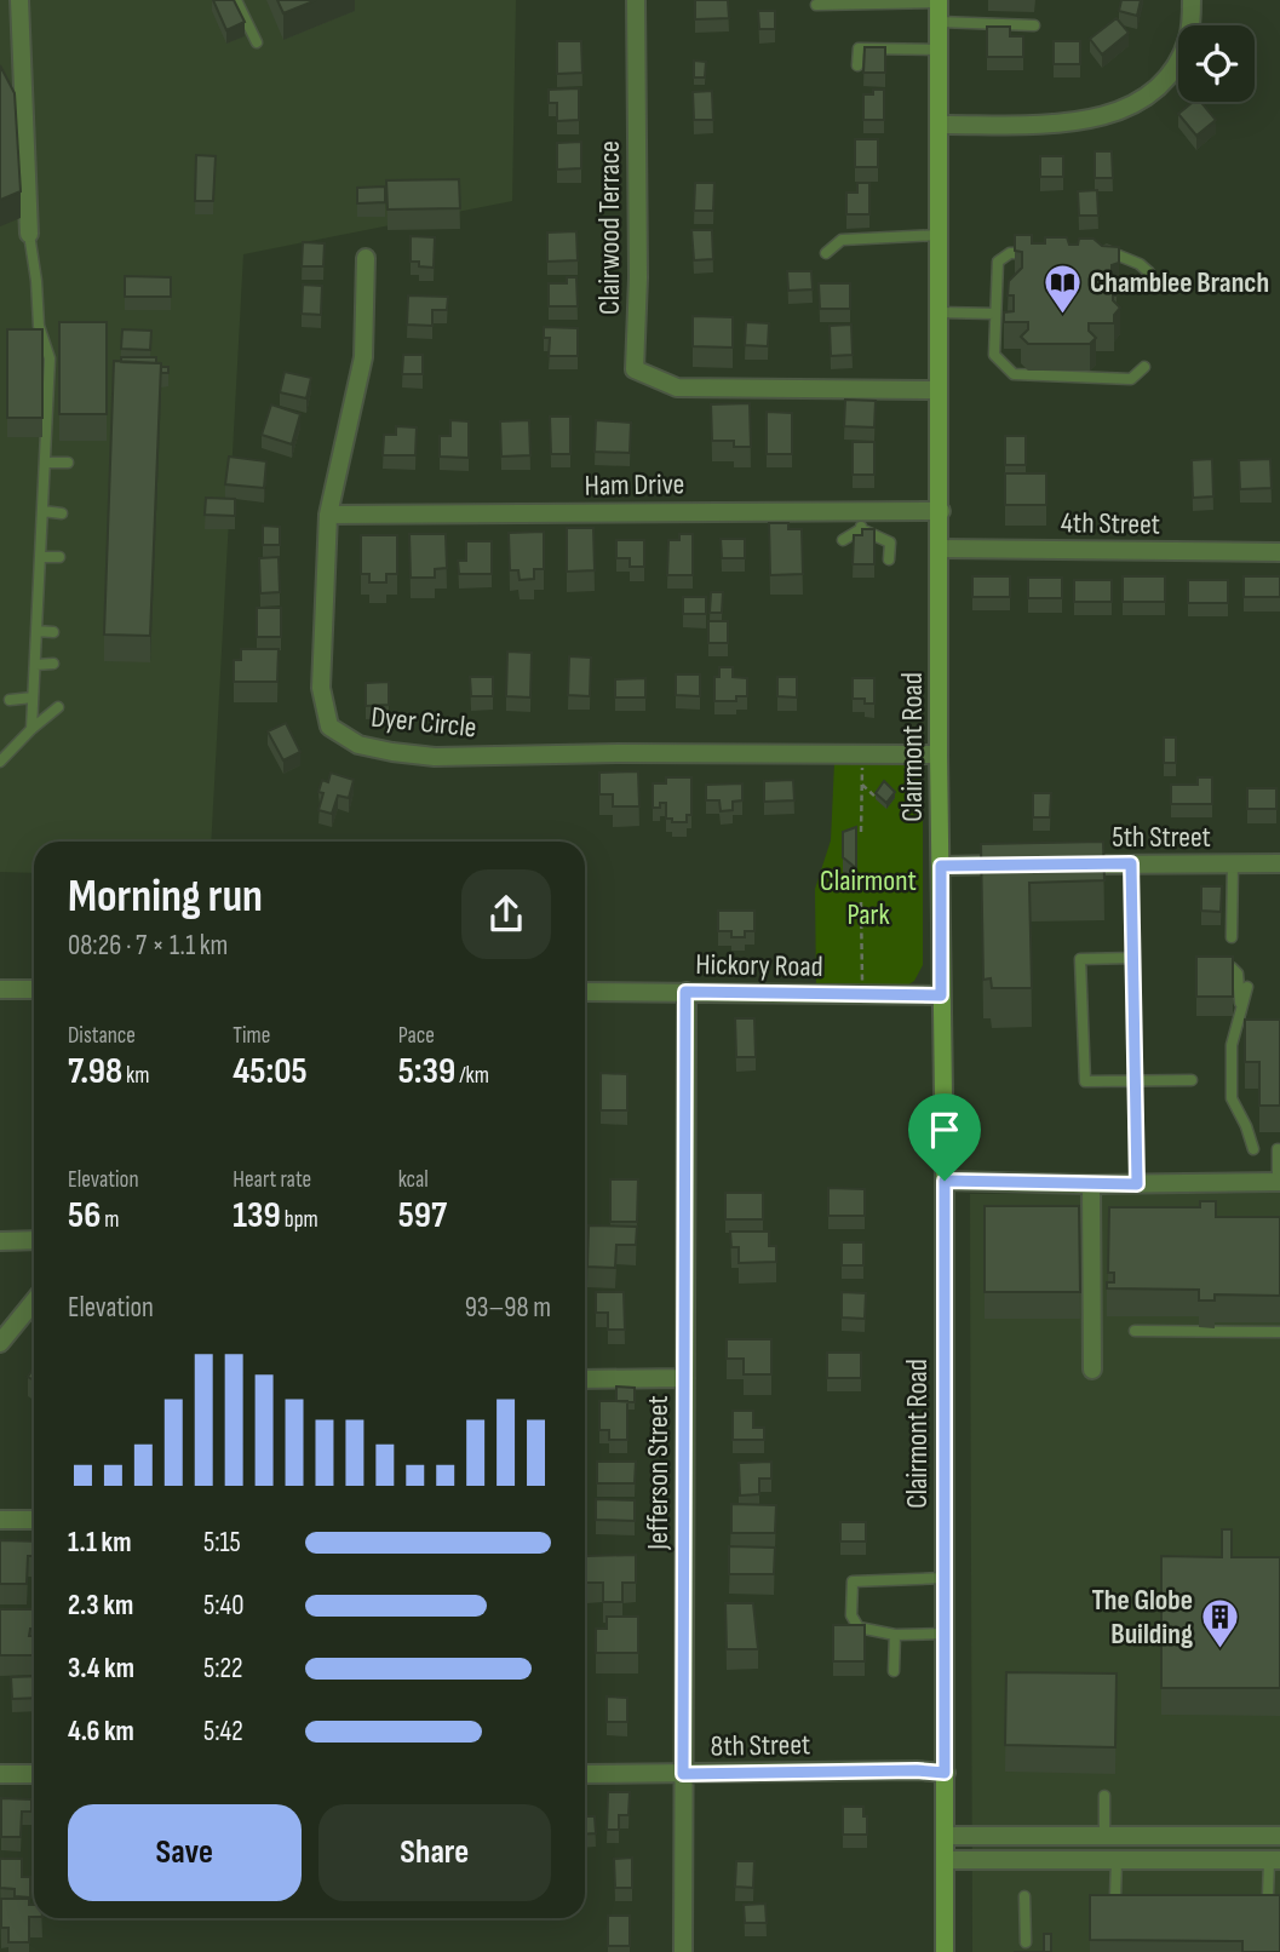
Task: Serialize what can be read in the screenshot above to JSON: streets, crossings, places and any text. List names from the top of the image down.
{
  "streets": {
    "main road": ["Clairmont Road"],
    "street": [
      "Clairwood Terrace",
      "Ham Drive",
      "4th Street",
      "Dyer Circle",
      "5th Street",
      "Hickory Road",
      "Jefferson Street",
      "8th Street"
    ]
  },
  "crossings": [
    ["Clairwood Terrace", "Clairmont Road"],
    ["Ham Drive", "Dyer Circle"],
    ["Ham Drive", "Clairmont Road"],
    ["4th Street", "Clairmont Road"],
    ["Dyer Circle", "Clairmont Road"],
    ["Clairmont Road", "Hickory Road"],
    ["Clairmont Road", "8th Street"],
    ["Hickory Road", "Jefferson Street"],
    ["Jefferson Street", "8th Street"]
  ],
  "parks": ["Clairmont Park"],
  "places": {
    "library": ["Chamblee Branch"],
    "building": ["The Globe Building"]
  },
  "page": {
    "heading": ["Morning run", "08:26 · 7 × 1.1 km"],
    "stats": [
      ["Distance", "7.98 km"],
      ["Time", "45:05"],
      ["Pace", "5:39 /km"],
      ["Elevation", "56 m"],
      ["Heart rate", "139 bpm"],
      ["kcal", "597"]
    ],
    "chart": ["Elevation", "93–98 m"],
    "list": [
      {
        "name": "1.1 km",
        "note": "5:15"
      },
      {
        "name": "2.3 km",
        "note": "5:40"
      },
      {
        "name": "3.4 km",
        "note": "5:22"
      },
      {
        "name": "4.6 km",
        "note": "5:42"
      }
    ],
    "buttons": ["Save", "Share"]
  }
}
